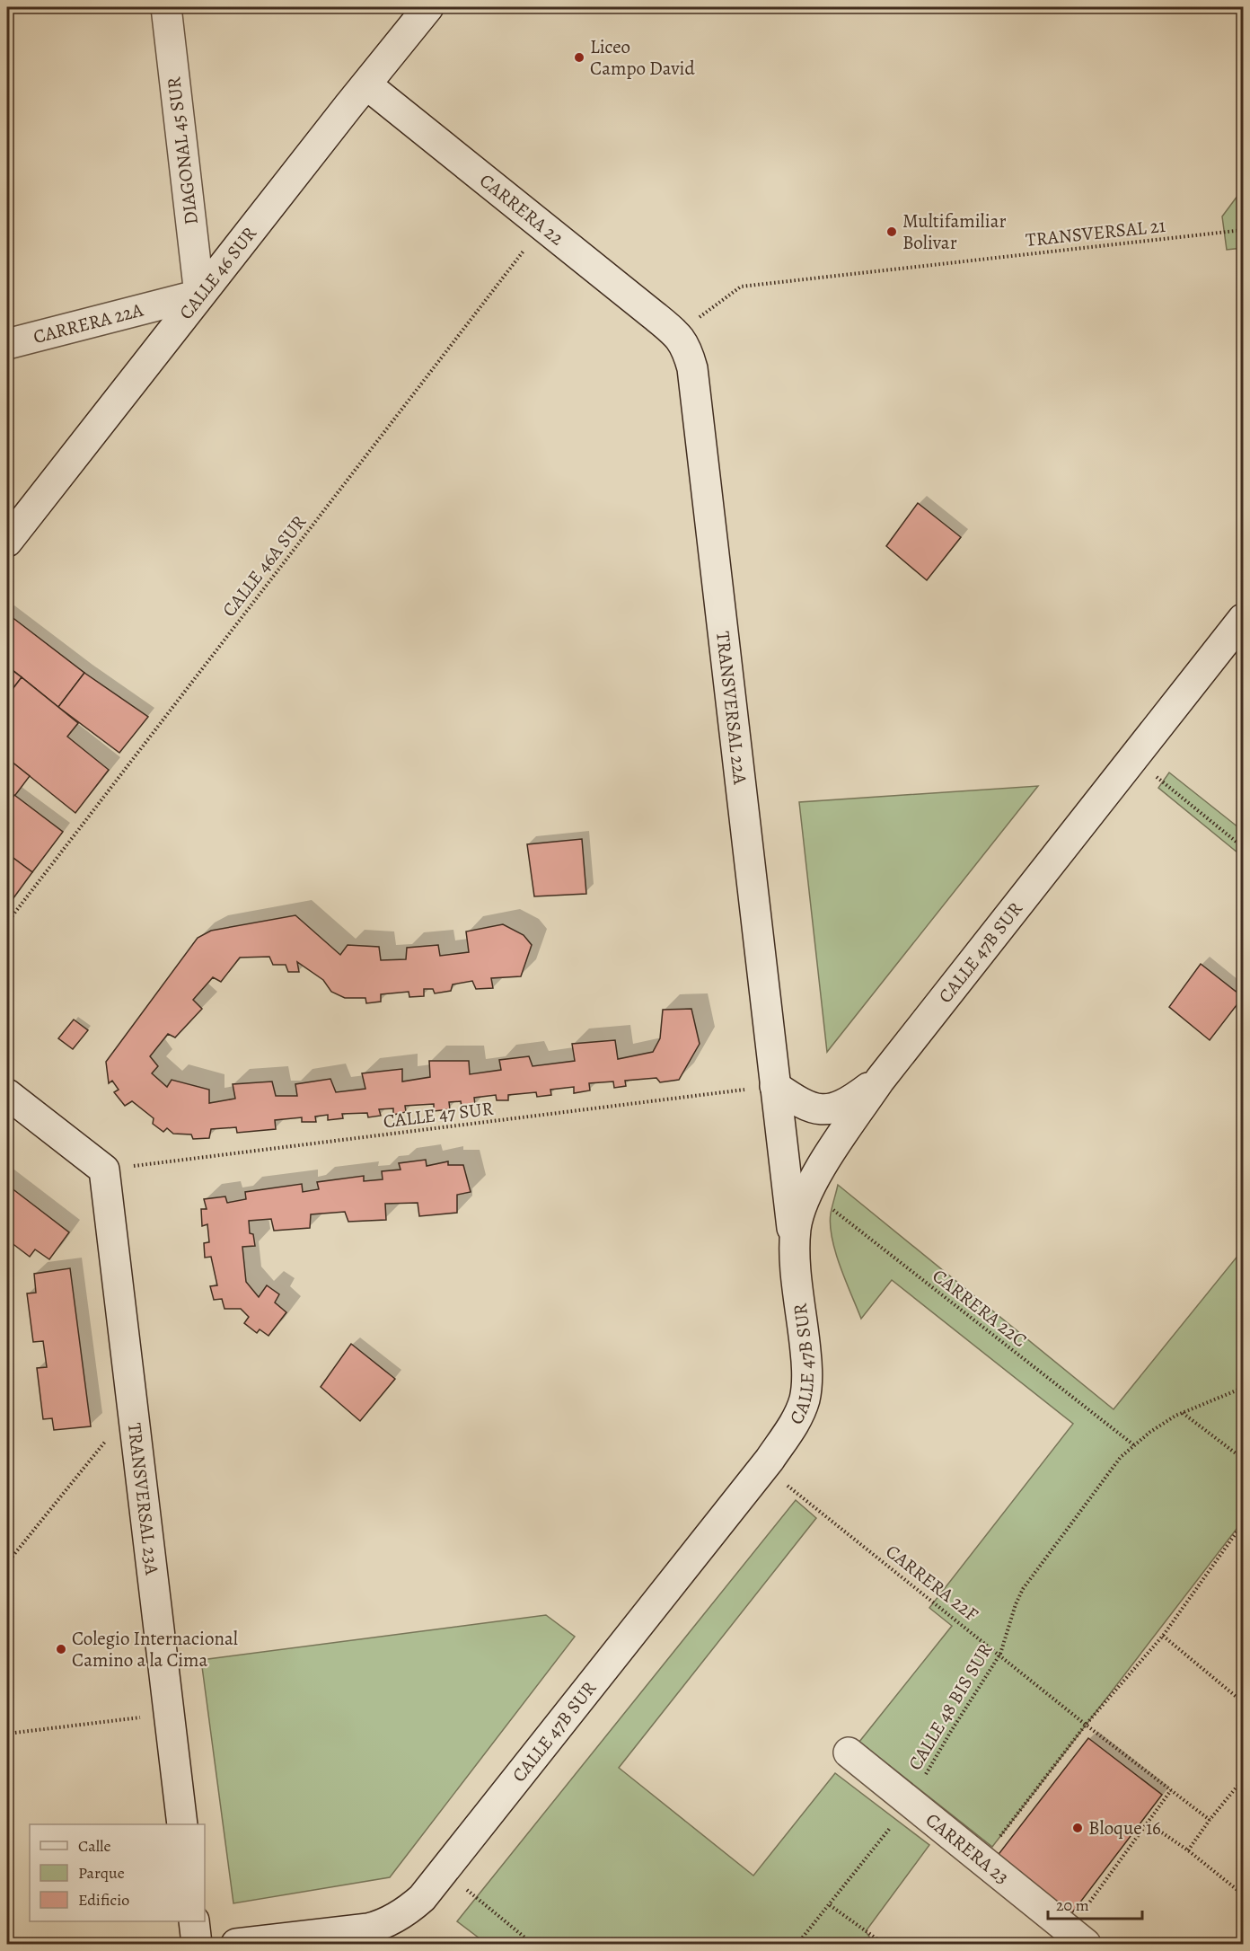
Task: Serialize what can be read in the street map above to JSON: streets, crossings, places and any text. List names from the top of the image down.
{
  "streets": {
    "street": [
      "DIAGONAL 45 SUR",
      "CARRERA 22",
      "CALLE 46 SUR",
      "CARRERA 22A",
      "TRANSVERSAL 22A",
      "CALLE 47B SUR",
      "TRANSVERSAL 23A",
      "CARRERA 23"
    ],
    "path": [
      "TRANSVERSAL 21",
      "CALLE 46A SUR",
      "CALLE 47 SUR",
      "CARRERA 22C",
      "CARRERA 22F",
      "CALLE 48 BIS SUR"
    ]
  },
  "crossings": [
    ["DIAGONAL 45 SUR", "CALLE 46 SUR"],
    ["DIAGONAL 45 SUR", "CARRERA 22A"],
    ["CARRERA 22", "TRANSVERSAL 21"],
    ["CARRERA 22", "CALLE 46 SUR"],
    ["CARRERA 22", "CALLE 46A SUR"],
    ["CARRERA 22", "TRANSVERSAL 22A"],
    ["TRANSVERSAL 21", "TRANSVERSAL 22A"],
    ["CALLE 46 SUR", "CARRERA 22A"],
    ["TRANSVERSAL 22A", "CALLE 47B SUR"],
    ["TRANSVERSAL 22A", "CALLE 47 SUR"],
    ["CALLE 47B SUR", "CARRERA 22C"],
    ["CALLE 47B SUR", "CARRERA 22F"],
    ["CALLE 47 SUR", "TRANSVERSAL 23A"],
    ["CARRERA 22C", "CALLE 48 BIS SUR"],
    ["CARRERA 22F", "CALLE 48 BIS SUR"],
    ["CALLE 48 BIS SUR", "CARRERA 23"]
  ],
  "places": [
    "Liceo Campo David",
    "Multifamiliar Bolivar",
    "Colegio Internacional Camino a la Cima",
    "Bloque 16"
  ],
  "legend": ["Calle", "Parque", "Edificio"],
  "scale_bar": "20 m"
}
